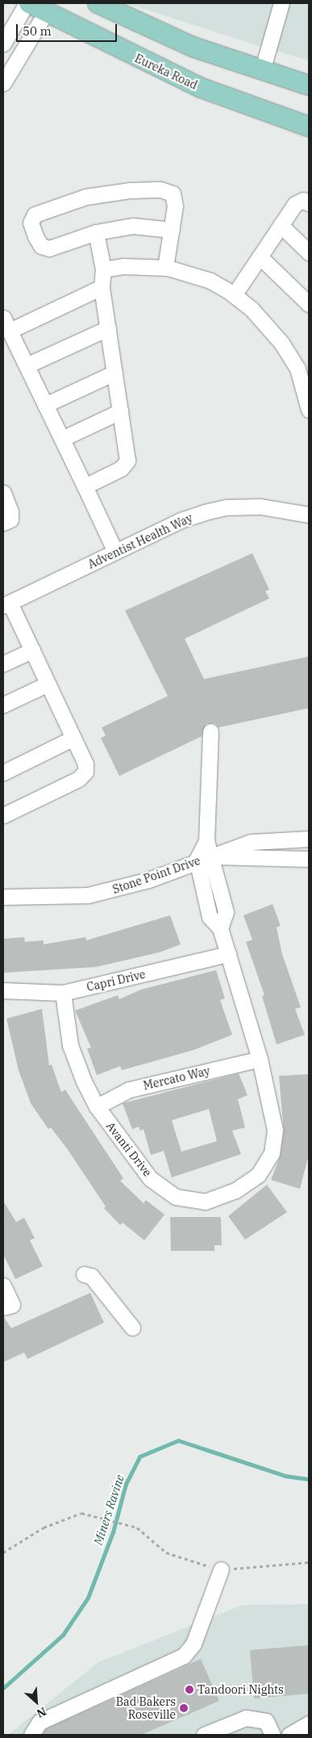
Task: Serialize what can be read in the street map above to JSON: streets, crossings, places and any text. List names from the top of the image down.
{
  "streets": {
    "main road": ["Eureka Road"],
    "street": [
      "Adventist Health Way",
      "Stone Point Drive",
      "Capri Drive",
      "Mercato Way",
      "Avanti Drive"
    ]
  },
  "crossings": [
    ["Stone Point Drive", "Avanti Drive"],
    ["Capri Drive", "Avanti Drive"],
    ["Mercato Way", "Avanti Drive"]
  ],
  "water": ["Miners Ravine"],
  "places": ["Tandoori Nights", "Bad Bakers Roseville"],
  "scale_bar": "50 m",
  "north": "bottom right"
}
